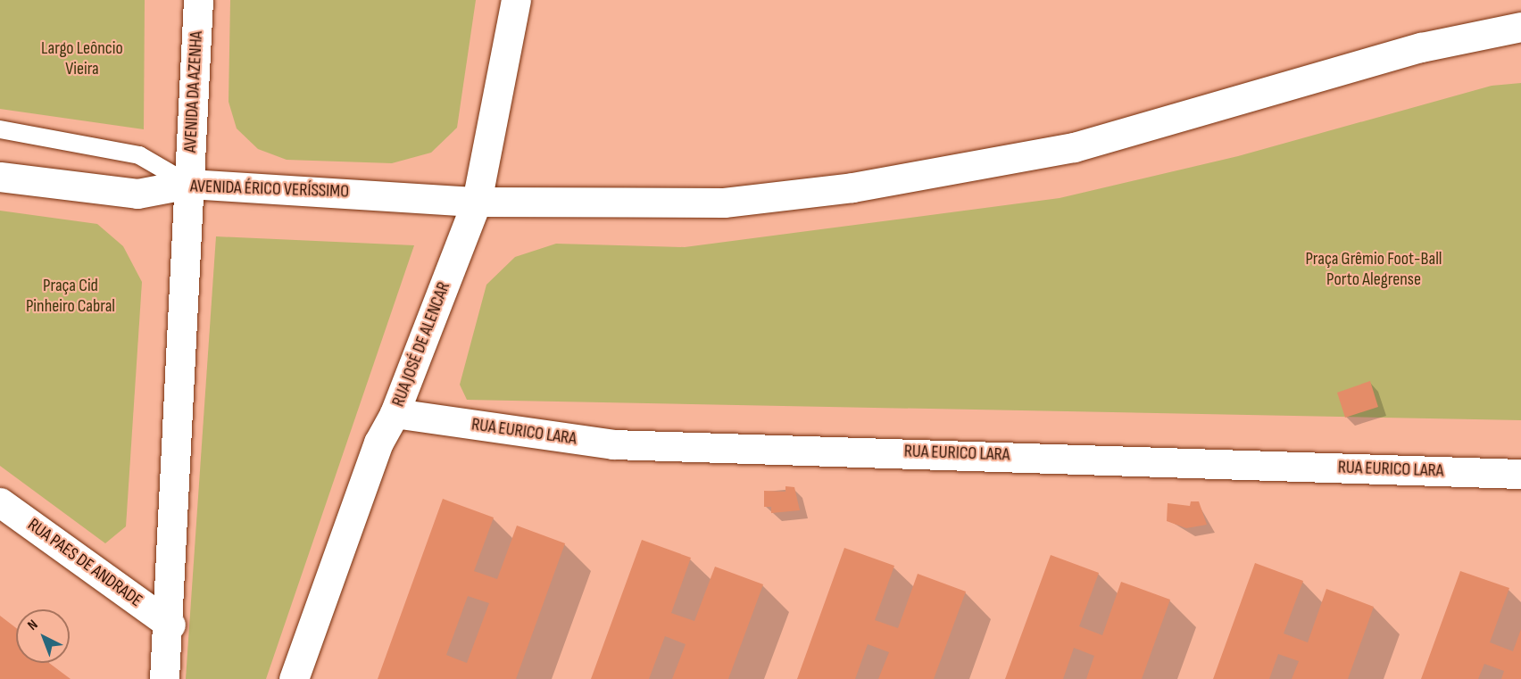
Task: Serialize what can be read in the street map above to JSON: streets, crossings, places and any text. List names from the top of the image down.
{
  "streets": {
    "main road": [
      "AVENIDA DA AZENHA",
      "AVENIDA ÉRICO VERÍSSIMO",
      "RUA JOSÉ DE ALENCAR",
      "RUA EURICO LARA",
      "RUA PAES DE ANDRADE"
    ]
  },
  "crossings": [
    ["AVENIDA DA AZENHA", "AVENIDA ÉRICO VERÍSSIMO"],
    ["AVENIDA ÉRICO VERÍSSIMO", "RUA JOSÉ DE ALENCAR"],
    ["RUA JOSÉ DE ALENCAR", "RUA EURICO LARA"]
  ],
  "parks": ["Largo Leôncio Vieira", "Praça Grêmio Foot-Ball Porto Alegrense", "Praça Cid Pinheiro Cabral"],
  "north": "top left"
}
